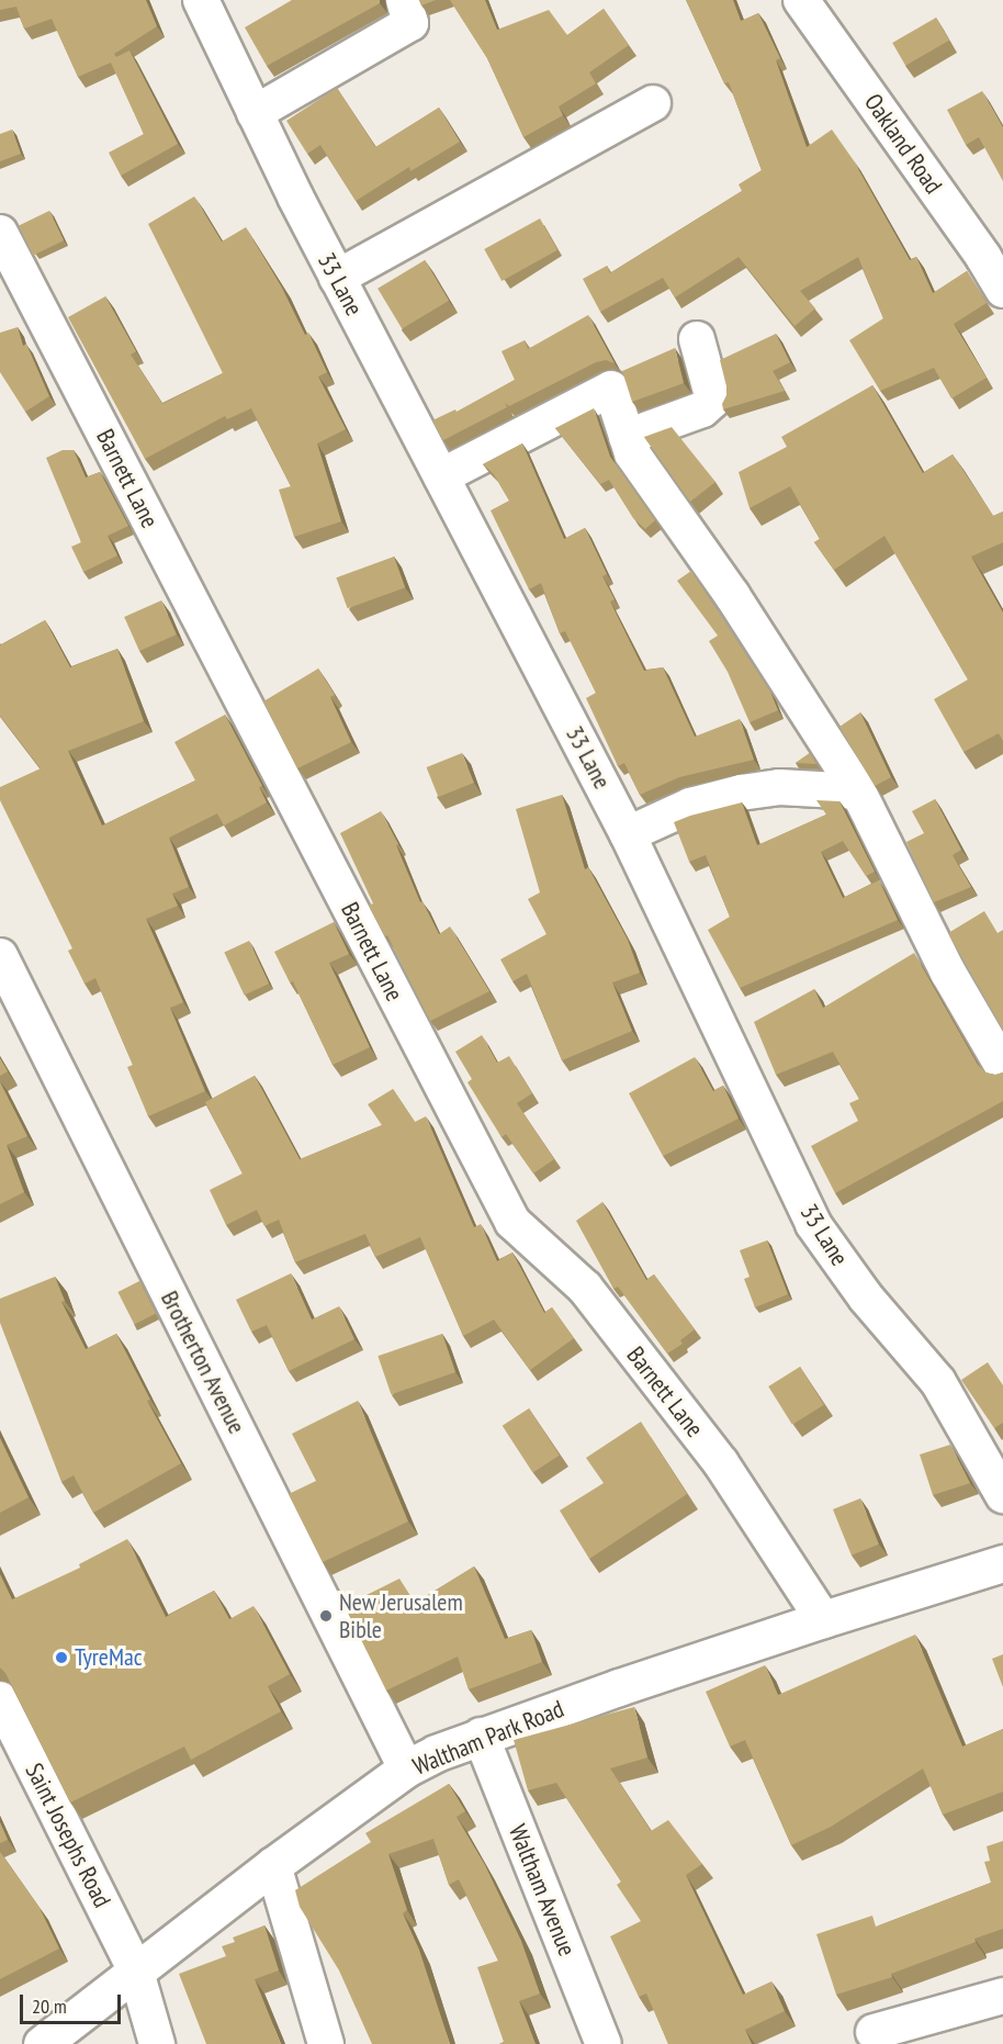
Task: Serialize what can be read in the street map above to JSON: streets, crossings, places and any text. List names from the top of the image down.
{
  "streets": {
    "main road": ["Waltham Park Road"],
    "street": [
      "Oakland Road",
      "33 Lane",
      "Barnett Lane",
      "Brotherton Avenue",
      "Saint Josephs Road",
      "Waltham Avenue"
    ]
  },
  "crossings": [
    ["Barnett Lane", "Waltham Park Road"],
    ["Brotherton Avenue", "Waltham Park Road"],
    ["Waltham Park Road", "Saint Josephs Road"],
    ["Waltham Park Road", "Waltham Avenue"]
  ],
  "places": ["New Jerusalem Bible", "TyreMac"],
  "scale_bar": "20 m"
}
